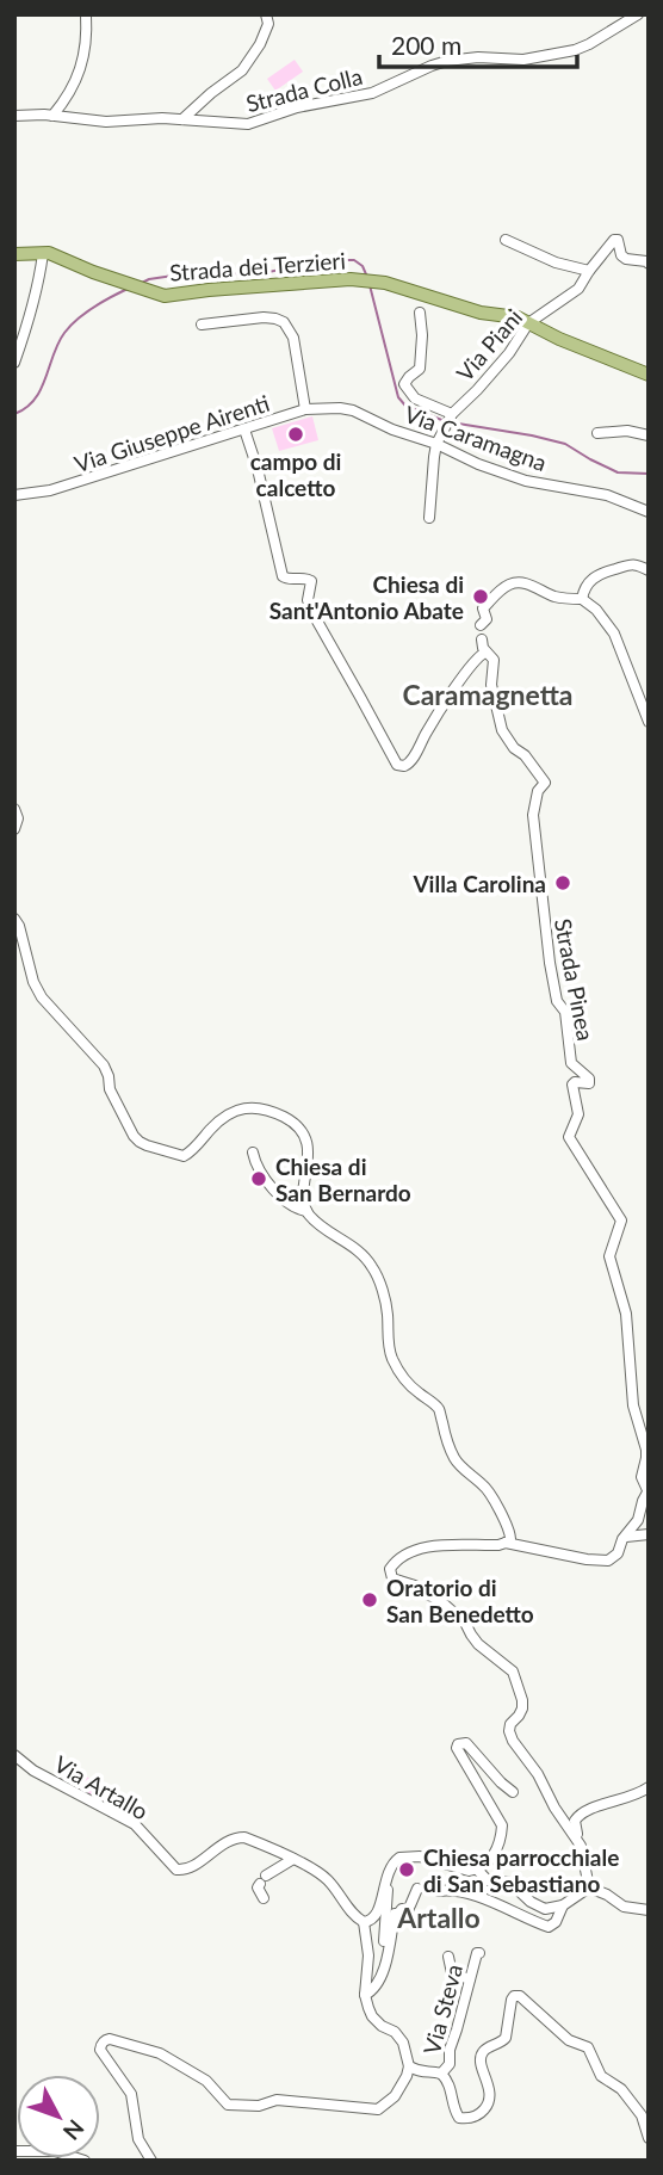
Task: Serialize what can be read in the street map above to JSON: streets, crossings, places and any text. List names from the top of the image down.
{
  "streets": {
    "main road": ["Strada dei Terzieri"],
    "street": [
      "Strada Colla",
      "Via Piani",
      "Via Giuseppe Airenti",
      "Via Caramagna",
      "Strada Pinea",
      "Via Artallo",
      "Via Steva"
    ]
  },
  "crossings": [
    ["Strada dei Terzieri", "Via Piani"],
    ["Via Piani", "Via Caramagna"],
    ["Via Giuseppe Airenti", "Via Caramagna"]
  ],
  "districts": ["Caramagnetta", "Artallo"],
  "places": [
    "campo di calcetto",
    "Chiesa di Sant'Antonio Abate",
    "Villa Carolina",
    "Chiesa di San Bernardo",
    "Oratorio di San Benedetto",
    "Chiesa parrocchiale di San Sebastiano"
  ],
  "scale_bar": "200 m",
  "north": "bottom right"
}
